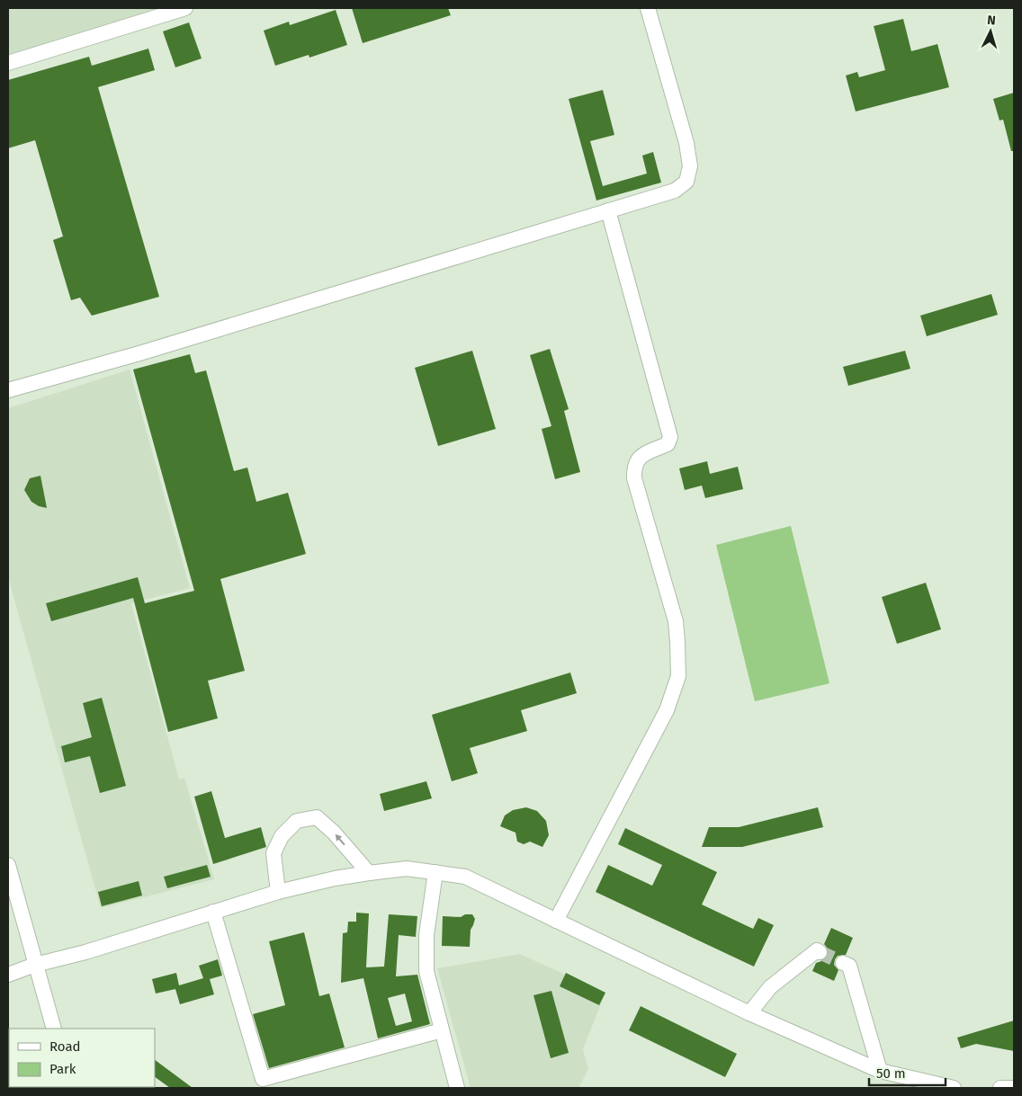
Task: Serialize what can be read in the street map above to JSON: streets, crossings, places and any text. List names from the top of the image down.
{
  "legend": ["Road", "Park"],
  "scale_bar": "50 m",
  "north": "top"
}
